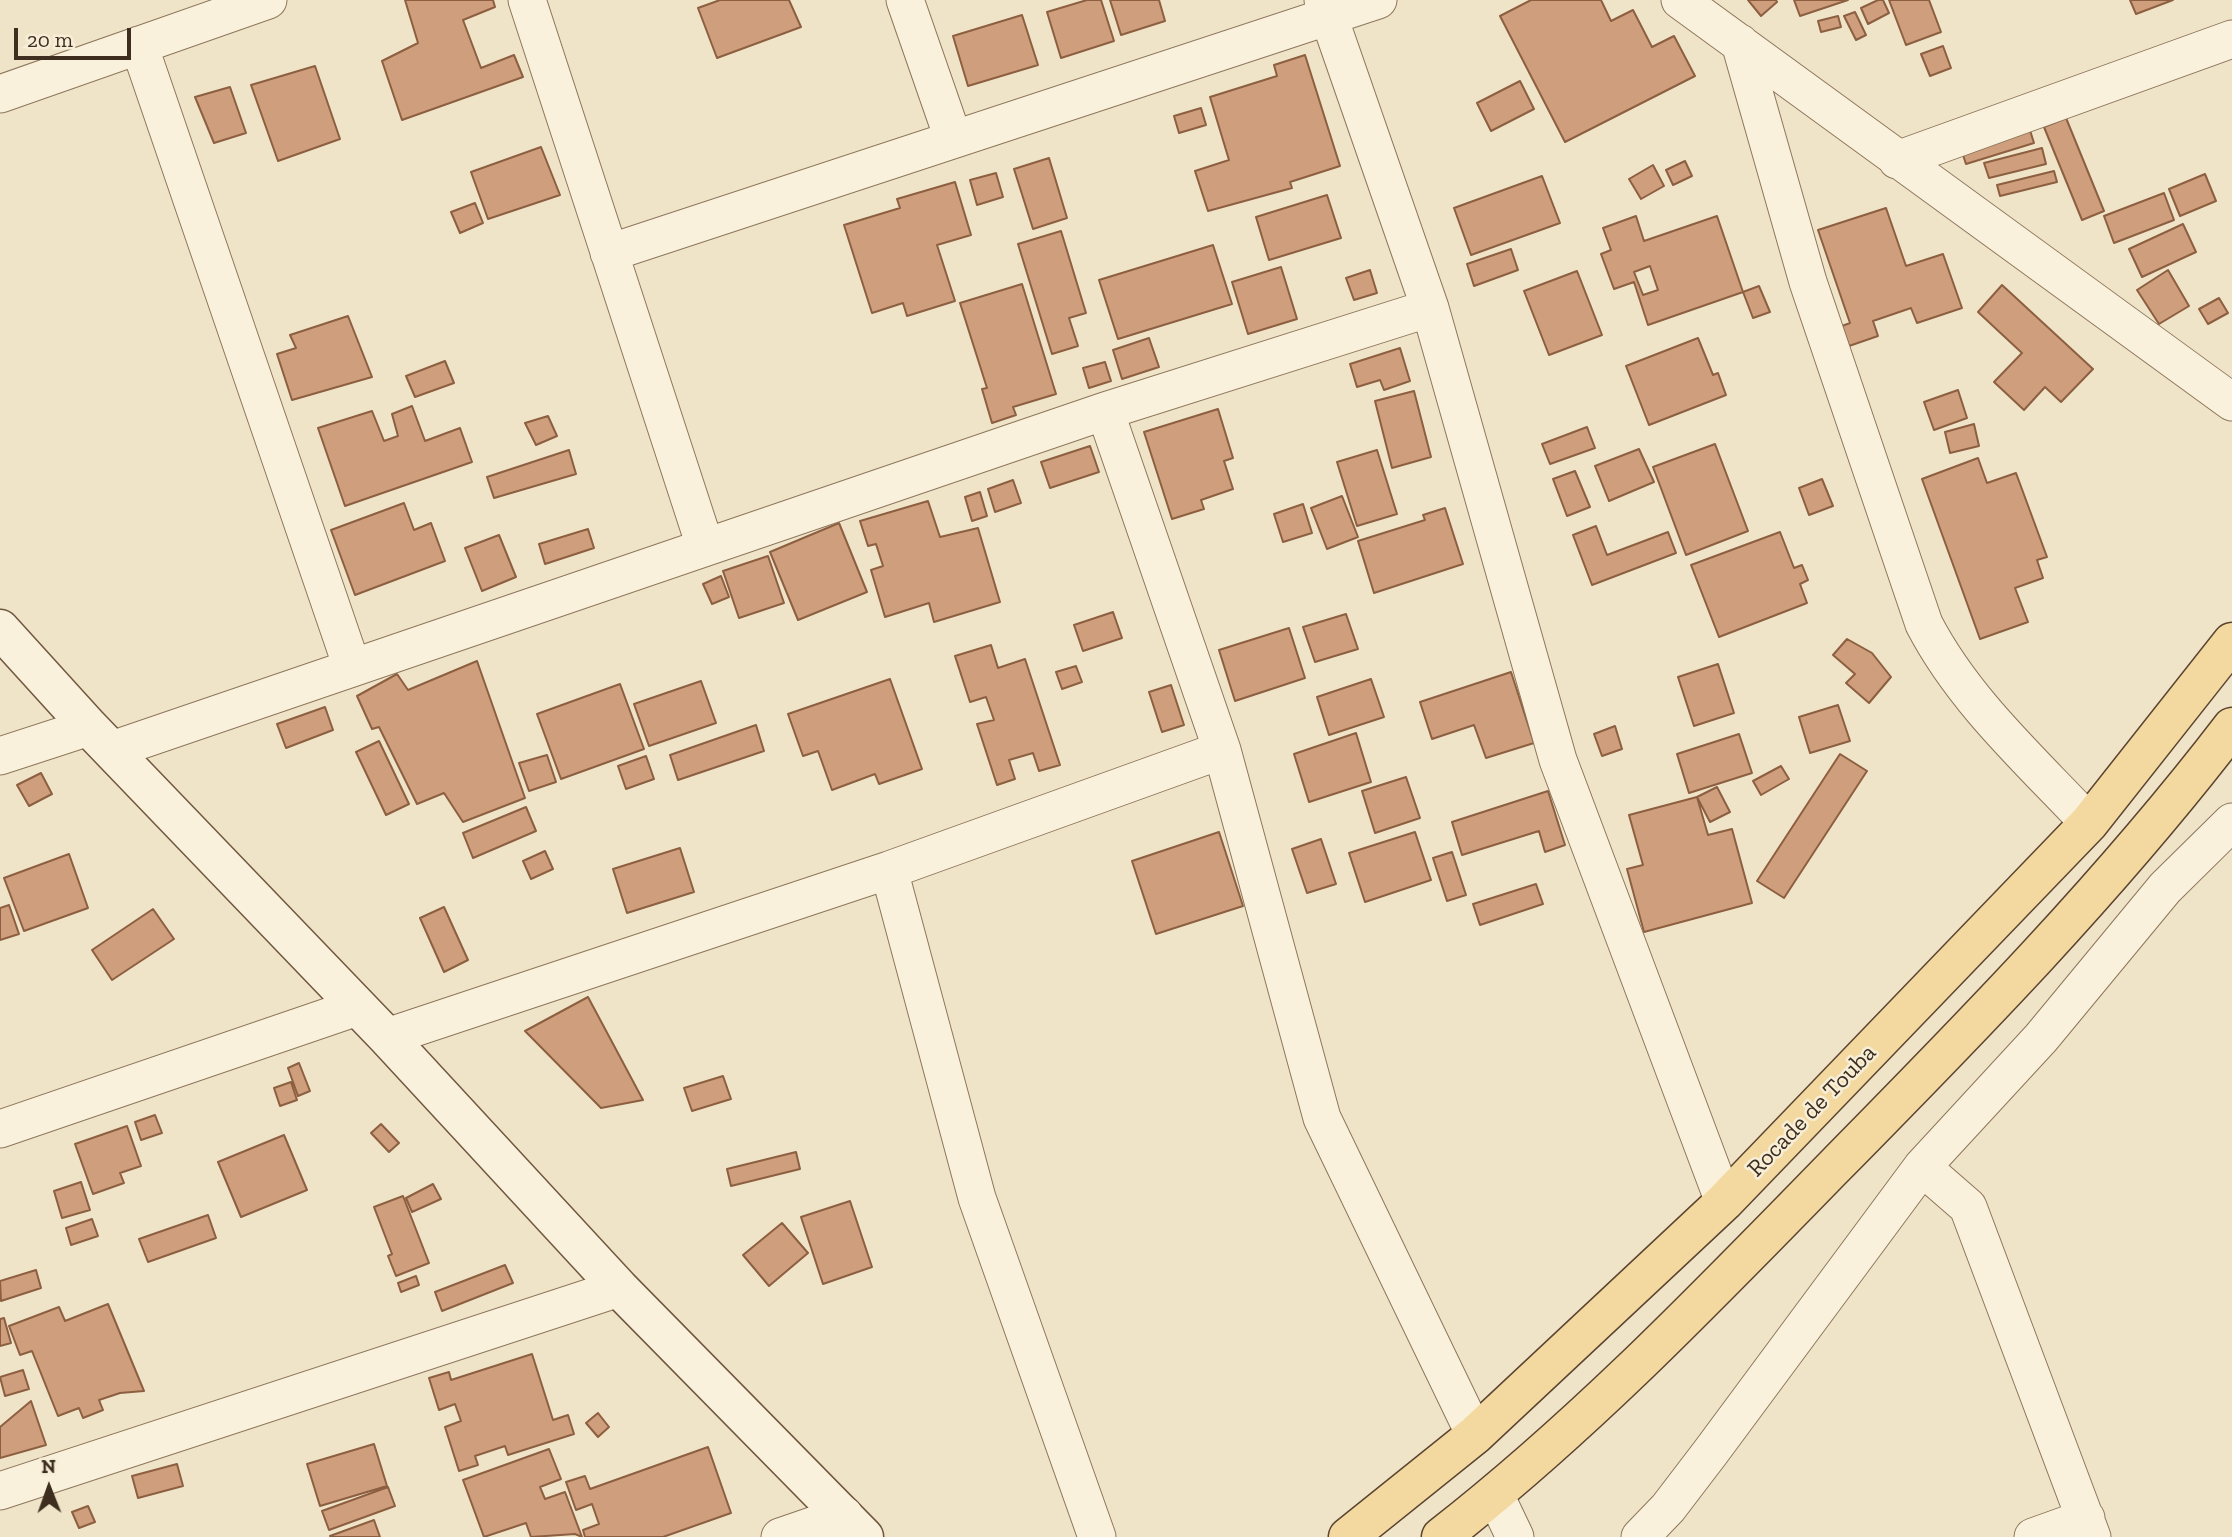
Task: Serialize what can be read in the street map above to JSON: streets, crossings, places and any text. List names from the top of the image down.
{
  "streets": {
    "main road": ["Rocade de Touba"]
  },
  "scale_bar": "20 m",
  "north": "top"
}
